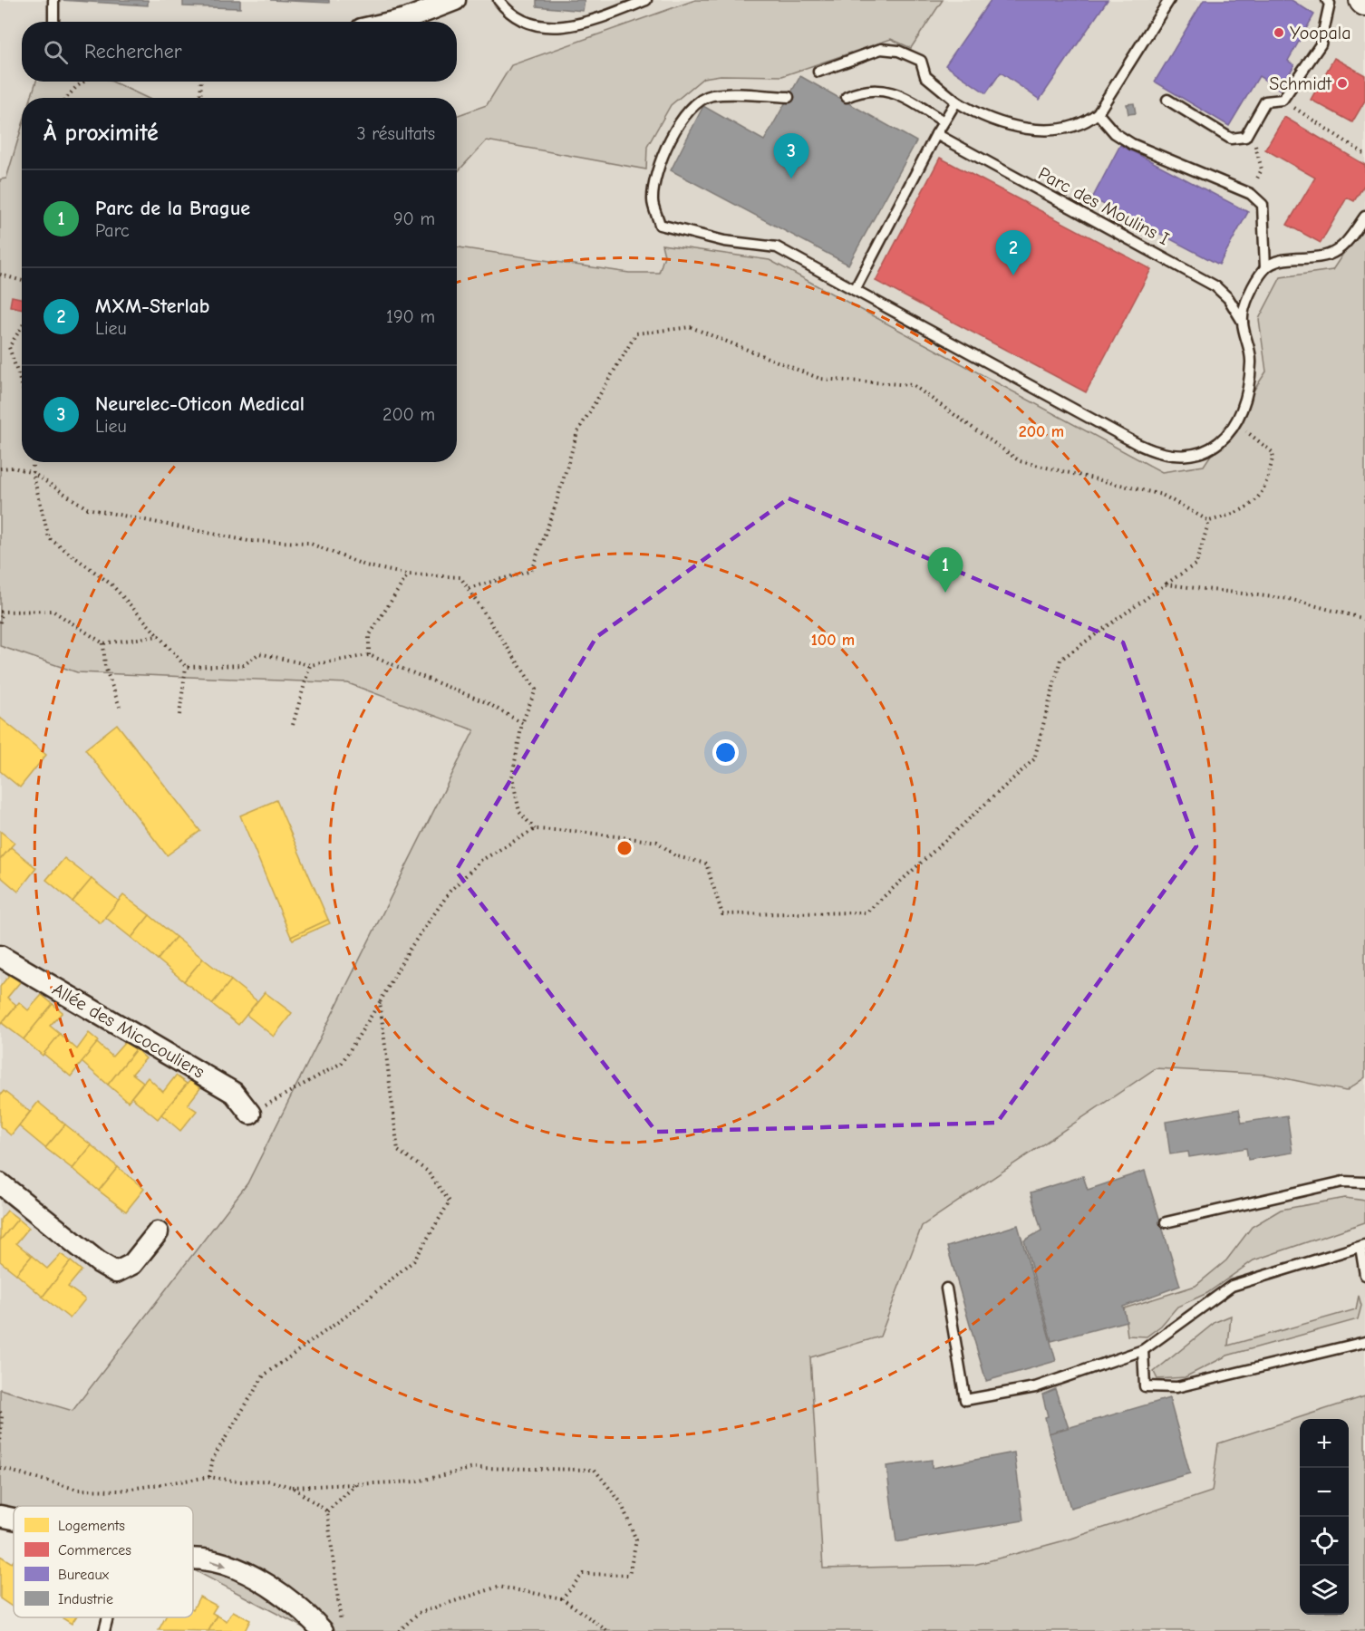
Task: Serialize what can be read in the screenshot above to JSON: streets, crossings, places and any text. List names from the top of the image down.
{
  "streets": {
    "street": ["Allée des Micocouliers"],
    "lane": ["Parc des Moulins I"]
  },
  "places": ["Yoopala", "Schmidt"],
  "legend": [
    "Logements",
    "Commerces",
    "Bureaux",
    "Industrie"
  ],
  "page": {
    "search": "Rechercher",
    "heading": ["À proximité", "3 résultats"],
    "pins": ["3", "2", "1"],
    "list": [
      {
        "mark": "1",
        "name": "Parc de la Brague",
        "note": "Parc",
        "value": "90 m"
      },
      {
        "mark": "2",
        "name": "MXM-Sterlab",
        "note": "Lieu",
        "value": "190 m"
      },
      {
        "mark": "3",
        "name": "Neurelec-Oticon Medical",
        "note": "Lieu",
        "value": "200 m"
      }
    ],
    "map_buttons": ["+", "−"]
  },
  "rings": ["200 m", "100 m"]
}
